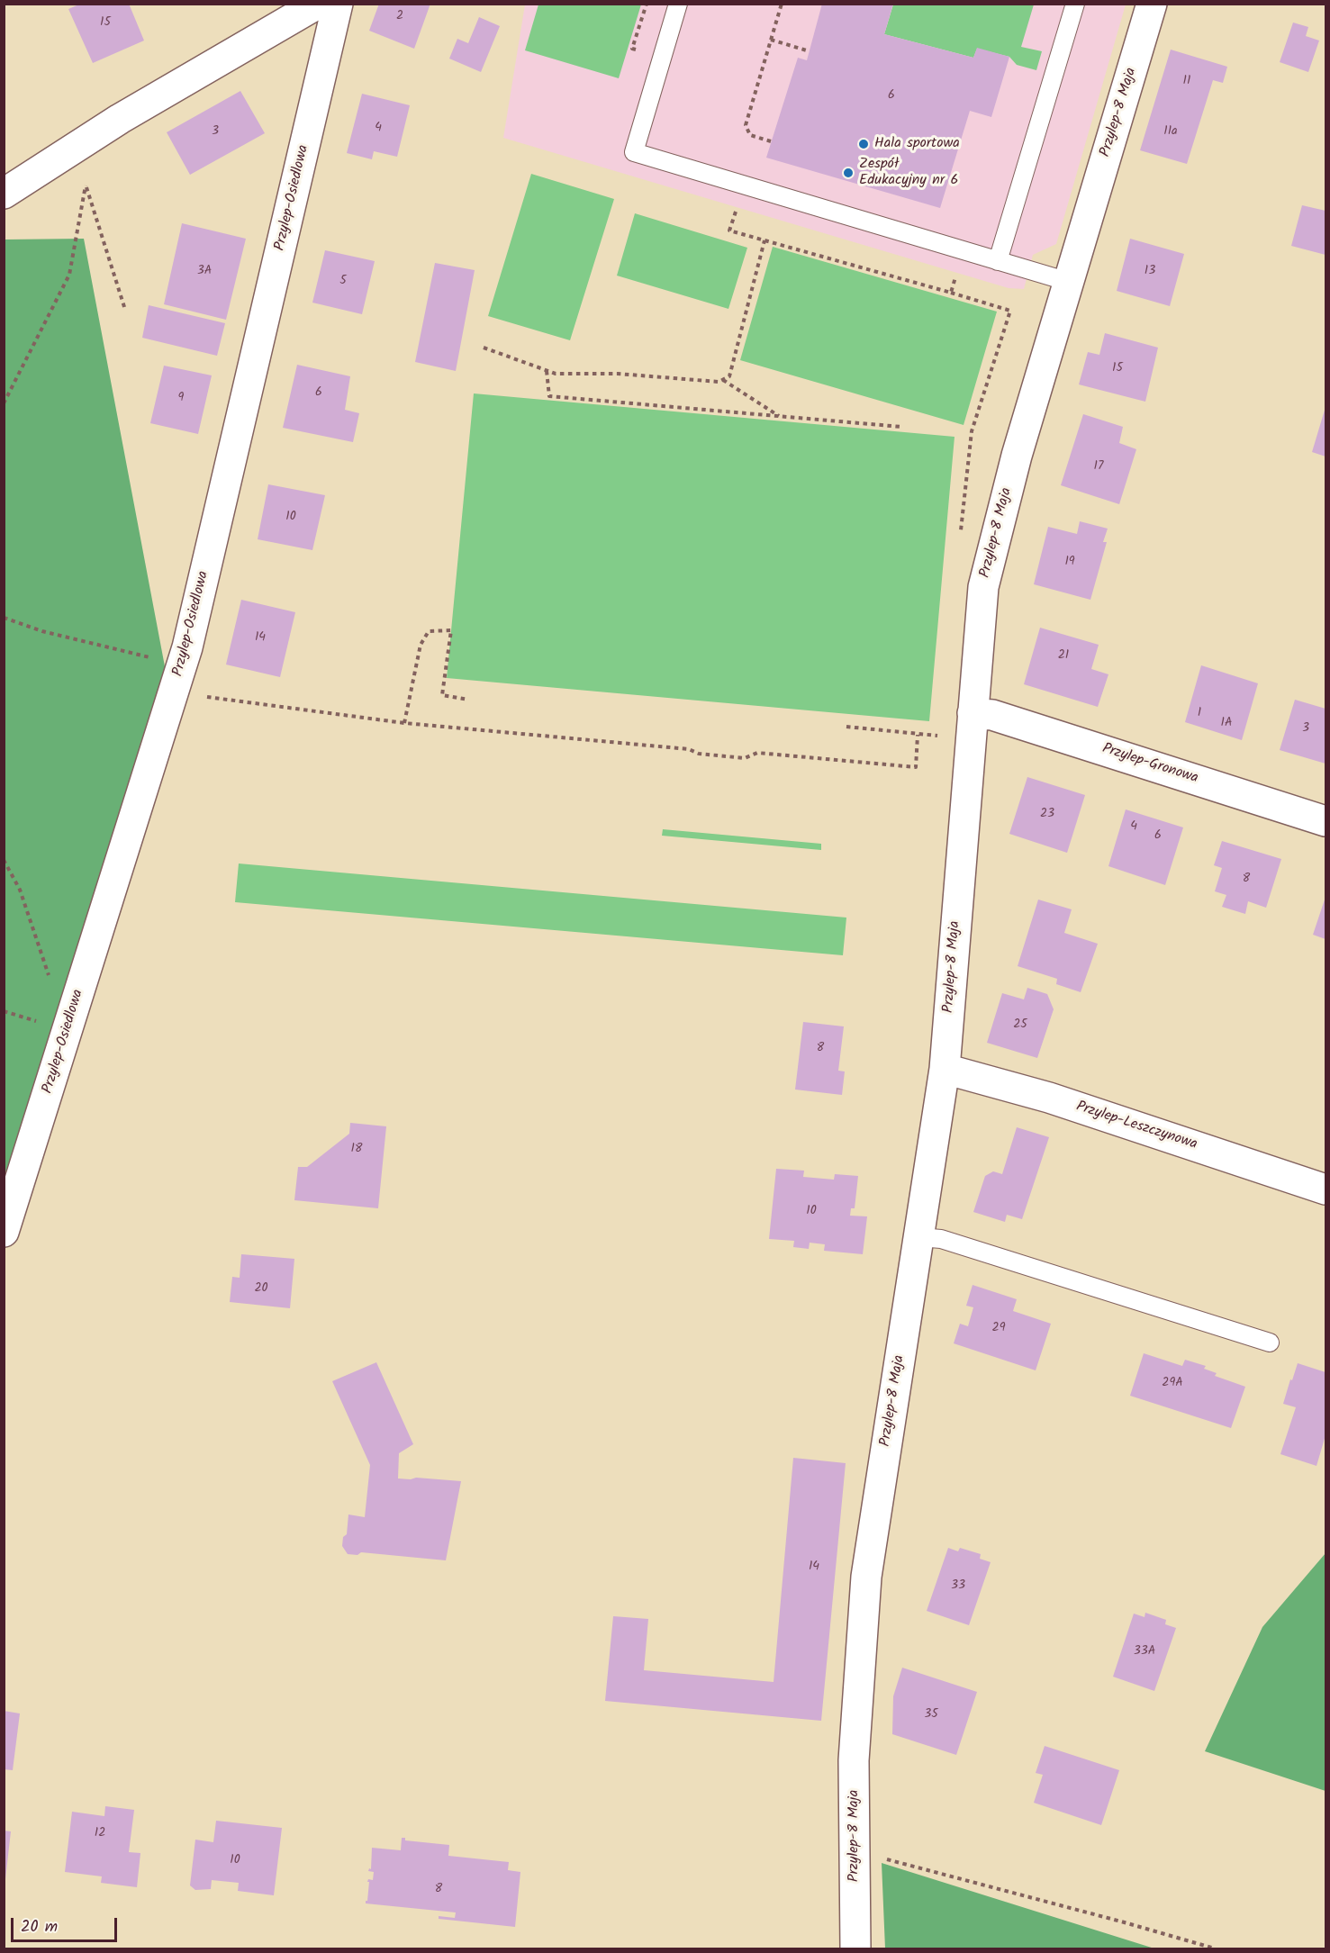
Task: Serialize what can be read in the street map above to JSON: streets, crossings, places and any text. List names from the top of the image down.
{
  "streets": {
    "street": [
      "Przylep-8 Maja",
      "Przylep-Osiedlowa",
      "Przylep-Gronowa",
      "Przylep-Leszczynowa"
    ]
  },
  "crossings": [
    ["Przylep-8 Maja", "Przylep-Gronowa"],
    ["Przylep-8 Maja", "Przylep-Leszczynowa"]
  ],
  "places": ["Hala sportowa", "Zespół Edukacyjny nr 6"],
  "house_numbers": [
    "2",
    "15",
    "11",
    "6",
    "4",
    "3",
    "11a",
    "3A",
    "13",
    "5",
    "15",
    "6",
    "9",
    "17",
    "10",
    "19",
    "14",
    "21",
    "1",
    "1A",
    "3",
    "23",
    "4",
    "6",
    "8",
    "25",
    "8",
    "18",
    "10",
    "20",
    "29",
    "29A",
    "14",
    "33",
    "33A",
    "35",
    "12",
    "10",
    "8"
  ],
  "scale_bar": "20 m"
}
